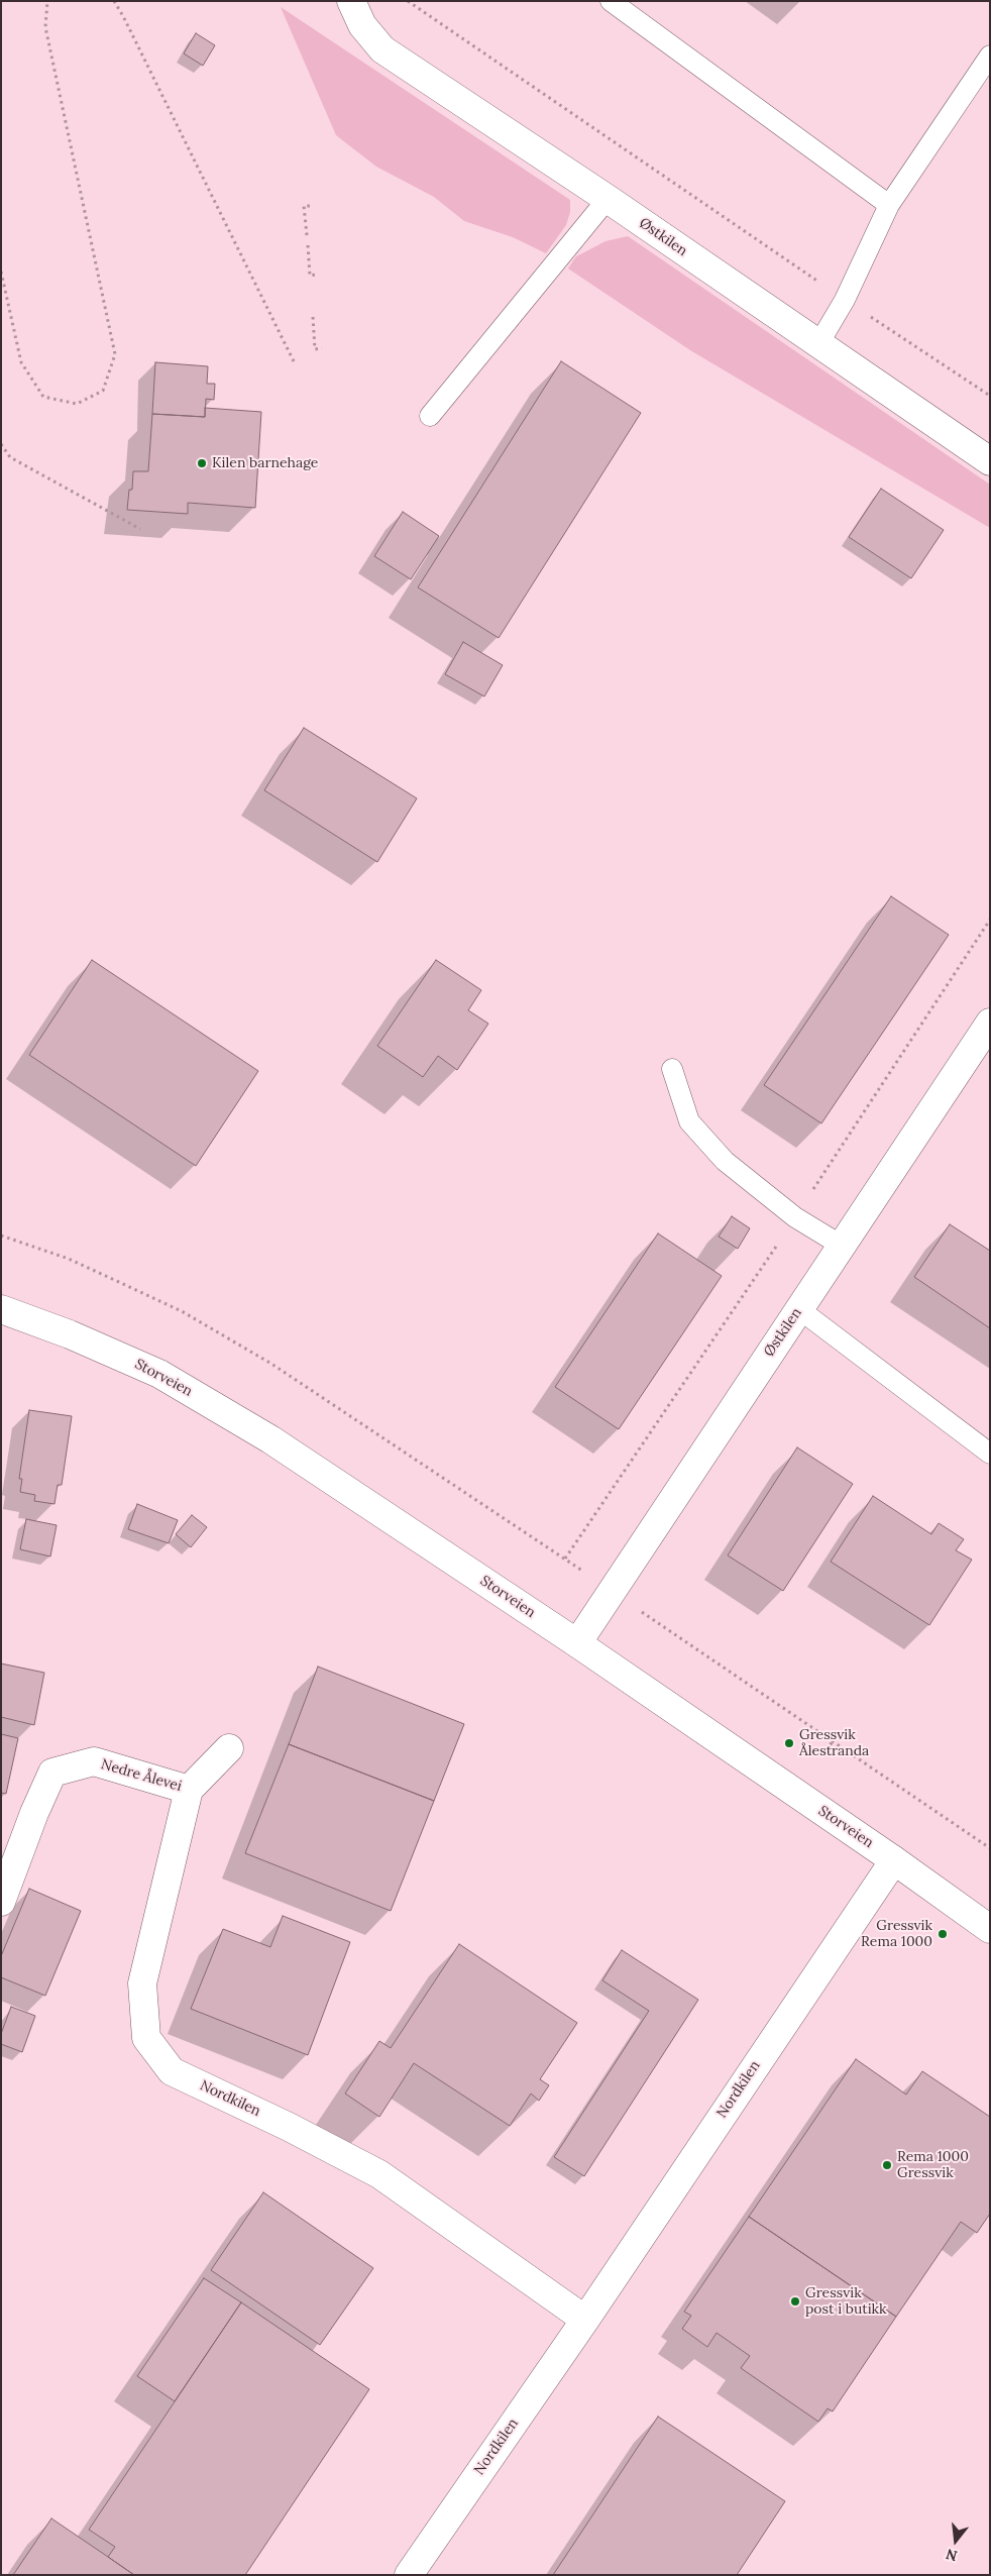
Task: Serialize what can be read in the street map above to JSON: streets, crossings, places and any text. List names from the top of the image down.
{
  "streets": {
    "street": [
      "Østkilen",
      "Storveien",
      "Nedre Ålevei",
      "Nordkilen"
    ]
  },
  "crossings": [
    ["Østkilen", "Storveien"],
    ["Storveien", "Nordkilen"],
    ["Nedre Ålevei", "Nordkilen"]
  ],
  "places": [
    "Kilen barnehage",
    "Gressvik Ålestranda",
    "Gressvik Rema 1000",
    "Rema 1000 Gressvik",
    "Gressvik post i butikk"
  ],
  "north": "bottom"
}
